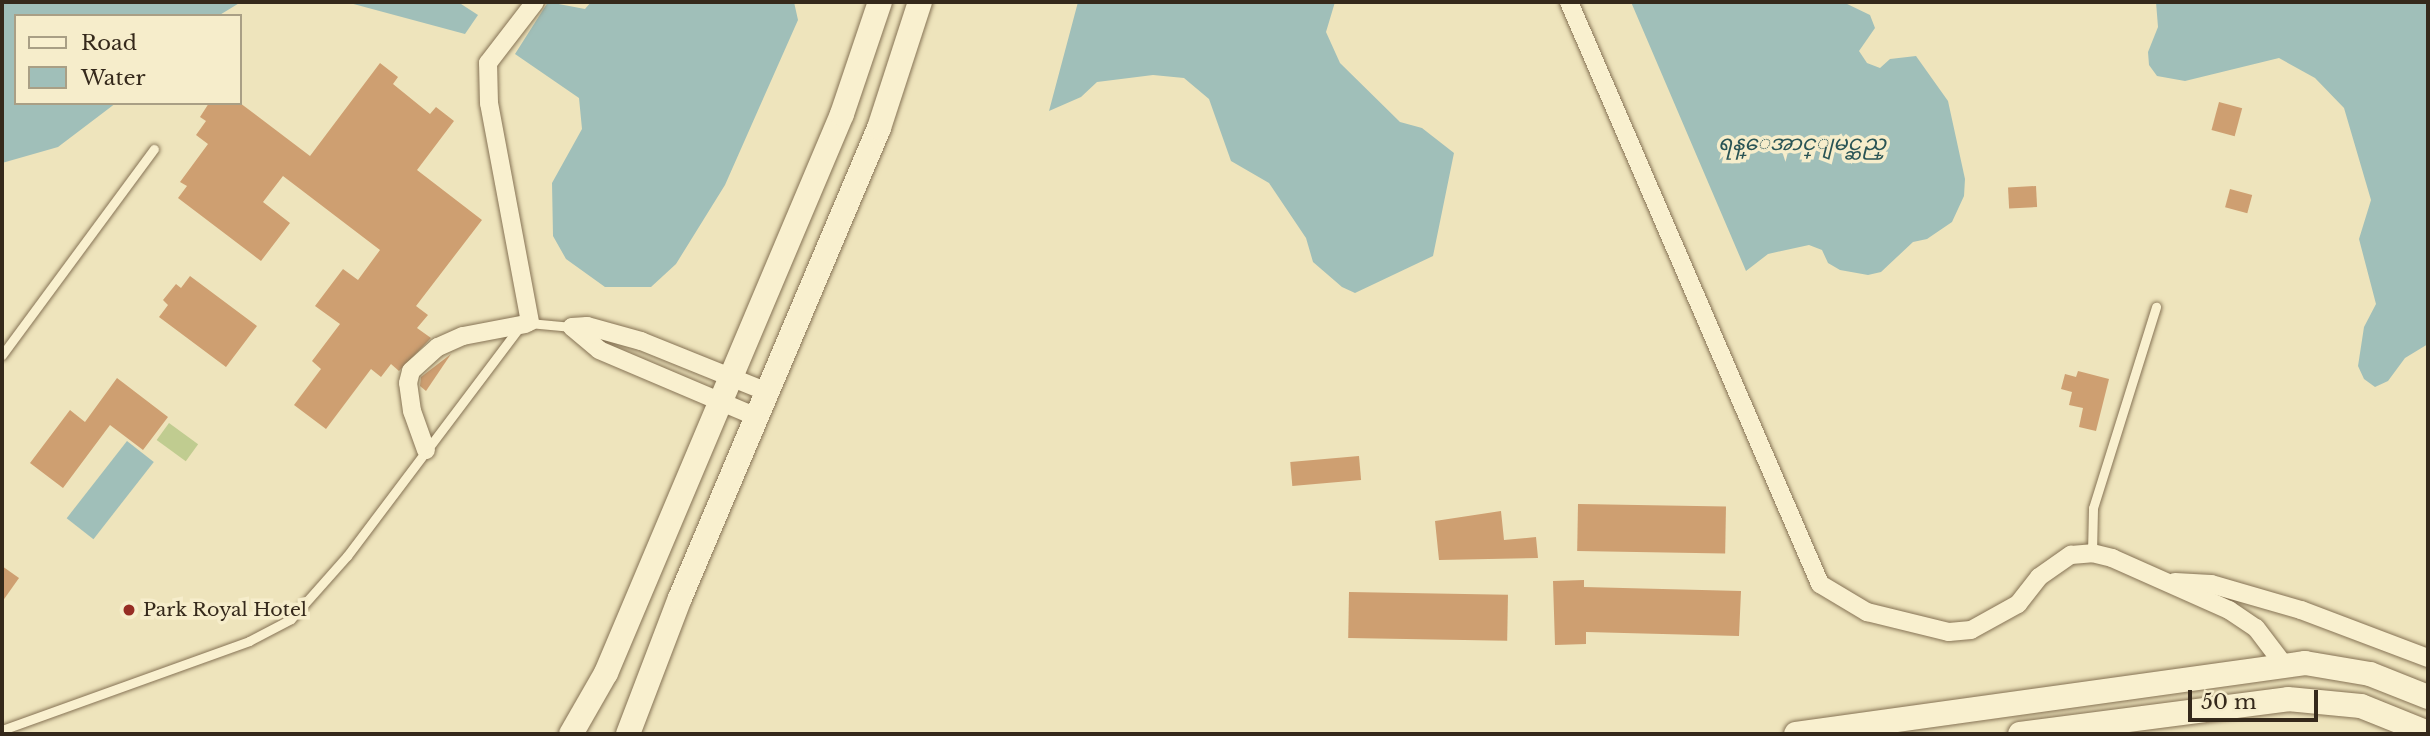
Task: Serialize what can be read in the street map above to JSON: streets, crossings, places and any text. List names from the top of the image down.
{
  "water": ["ရန္ေအာင္ျမင္ဆည္"],
  "places": ["Park Royal Hotel"],
  "legend": ["Road", "Water"],
  "scale_bar": "50 m"
}
